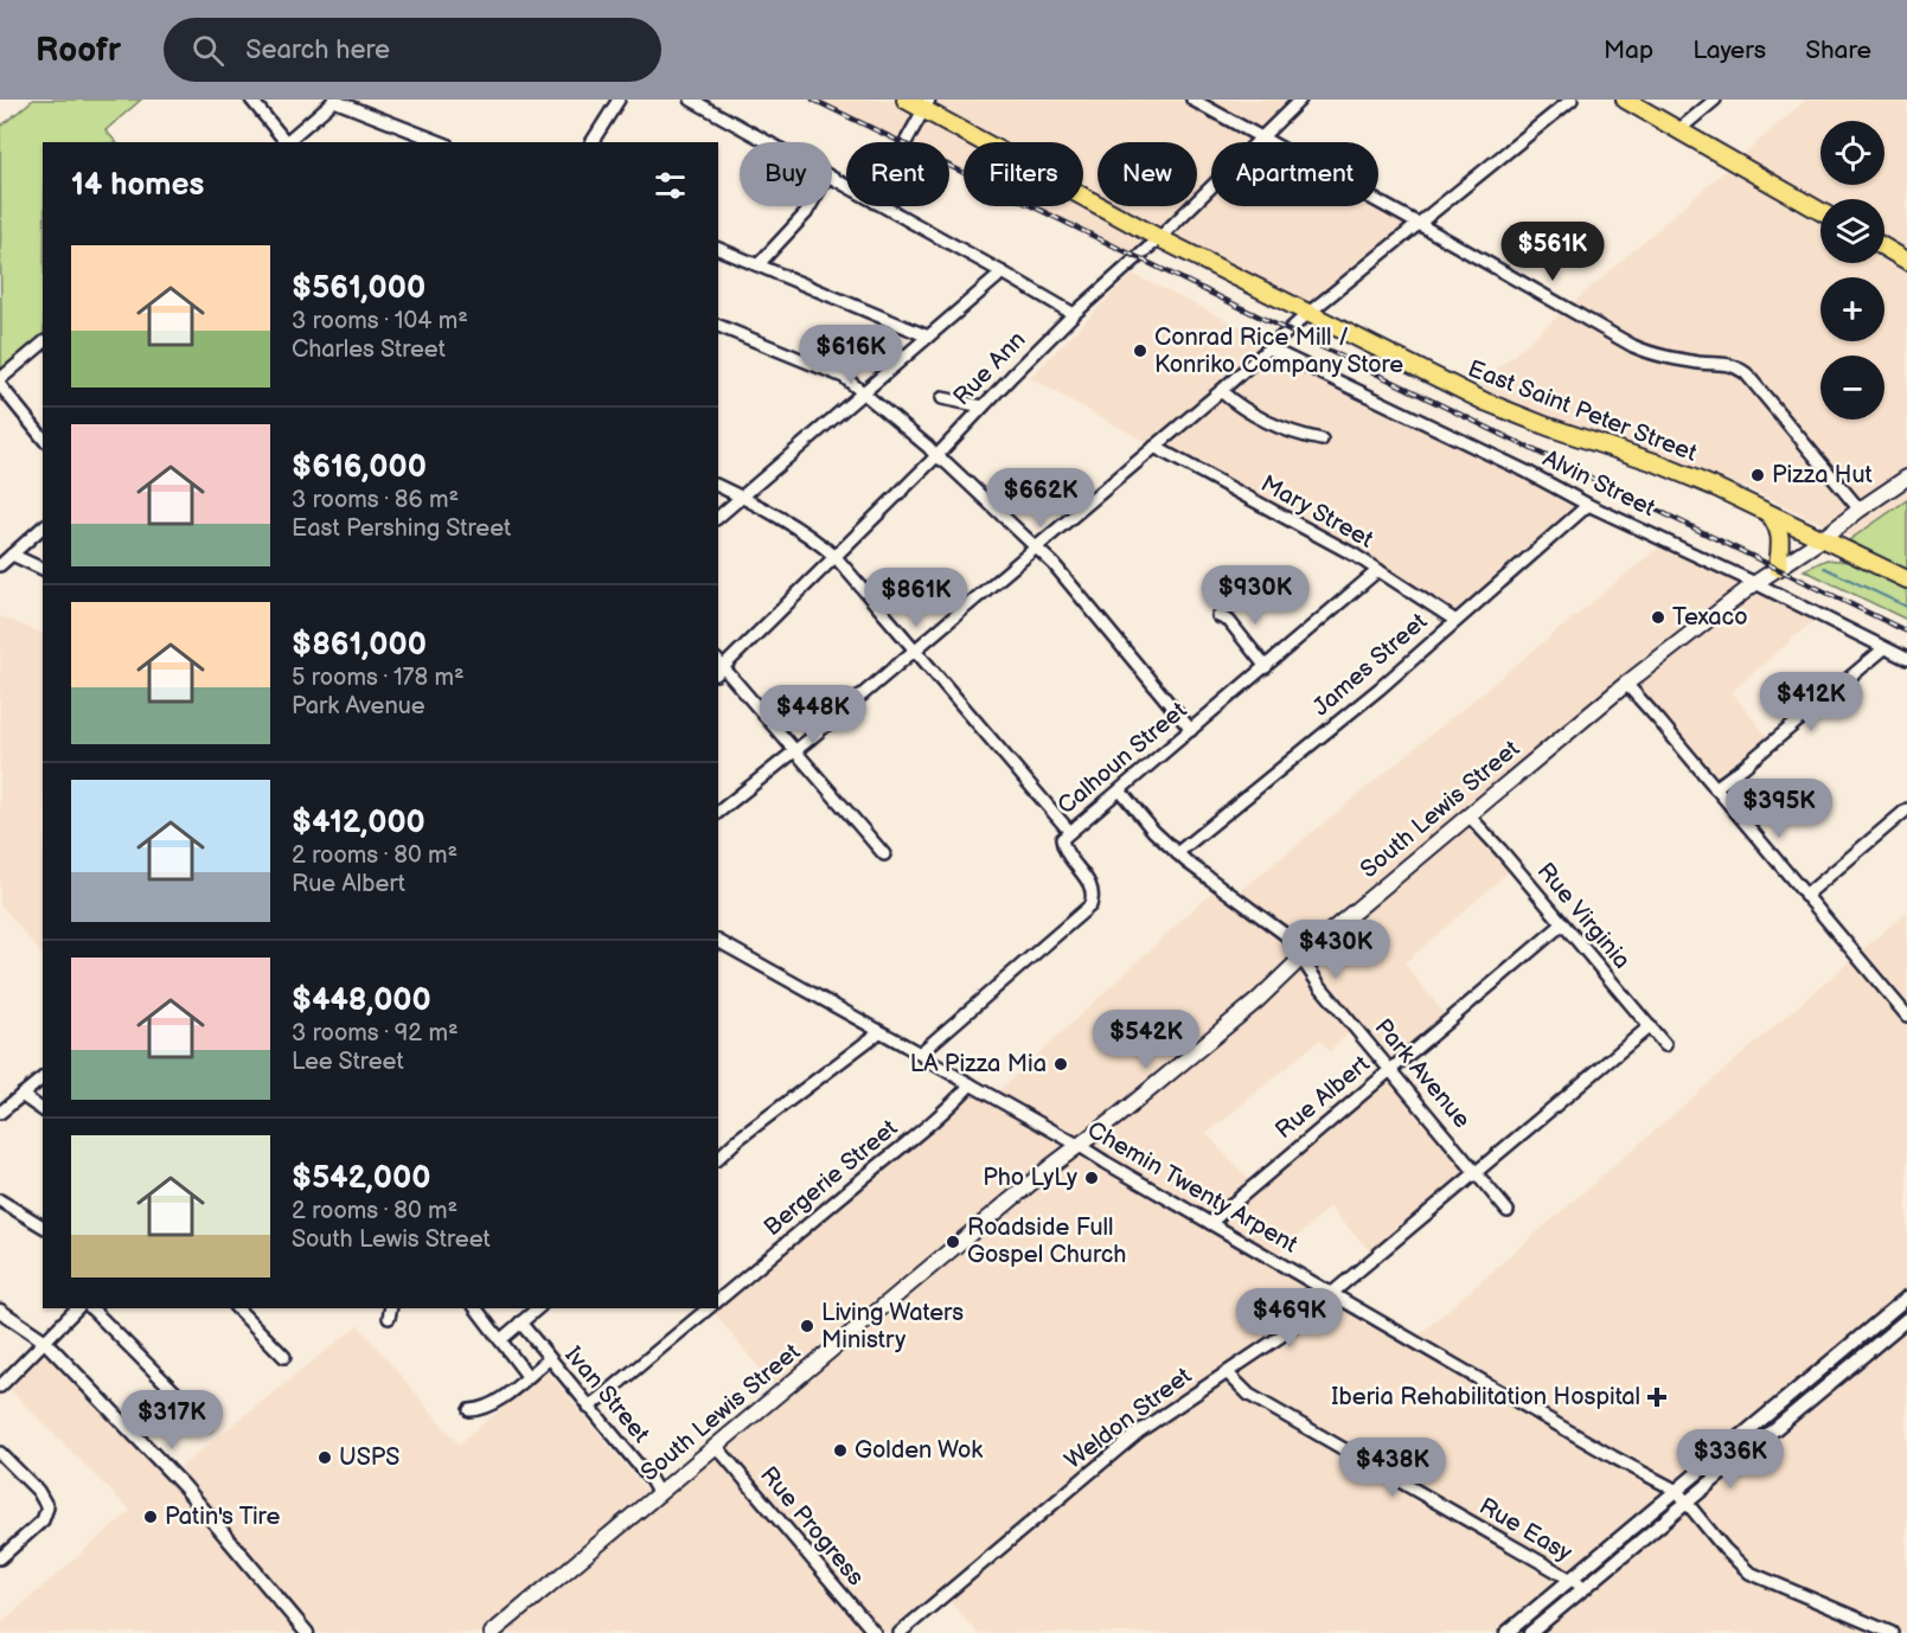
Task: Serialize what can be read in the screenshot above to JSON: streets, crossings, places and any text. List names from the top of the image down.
{
  "streets": {
    "main road": ["East Saint Peter Street", "South Lewis Street"],
    "street": [
      "Rue Ann",
      "Alvin Street",
      "Mary Street",
      "James Street",
      "Calhoun Street",
      "Rue Virginia",
      "Park Avenue",
      "Rue Albert",
      "Bergerie Street",
      "Chemin Twenty Arpent",
      "Ivan Street",
      "Weldon Street",
      "Rue Progress",
      "Rue Easy"
    ]
  },
  "crossings": [
    ["Rue Ann", "East Saint Peter Street"],
    ["East Saint Peter Street", "South Lewis Street"],
    ["Alvin Street", "James Street"],
    ["Alvin Street", "South Lewis Street"],
    ["Mary Street", "James Street"],
    ["Mary Street", "Calhoun Street"],
    ["James Street", "Park Avenue"],
    ["Calhoun Street", "Park Avenue"],
    ["Calhoun Street", "Chemin Twenty Arpent"],
    ["South Lewis Street", "Rue Virginia"],
    ["South Lewis Street", "Park Avenue"],
    ["South Lewis Street", "Chemin Twenty Arpent"],
    ["South Lewis Street", "Ivan Street"],
    ["South Lewis Street", "Rue Progress"],
    ["Rue Virginia", "Rue Albert"],
    ["Rue Virginia", "Weldon Street"],
    ["Park Avenue", "Rue Albert"],
    ["Park Avenue", "Weldon Street"],
    ["Rue Albert", "Chemin Twenty Arpent"],
    ["Bergerie Street", "Chemin Twenty Arpent"],
    ["Chemin Twenty Arpent", "Weldon Street"],
    ["Weldon Street", "Rue Easy"]
  ],
  "places": {
    "other": [
      "Conrad Rice Mill / Konriko Company Store",
      "Pizza Hut",
      "Texaco",
      "LA Pizza Mia",
      "Pho LyLy",
      "Roadside Full Gospel Church",
      "Living Waters Ministry",
      "Golden Wok",
      "USPS",
      "Patin's Tire"
    ],
    "health": ["Iberia Rehabilitation Hospital"]
  },
  "page": {
    "header": "Roofr",
    "search": "Search here",
    "nav": ["Map", "Layers", "Share"],
    "map_buttons": ["+", "−"],
    "chip": [
      "Buy",
      "Rent",
      "Filters",
      "New",
      "Apartment"
    ],
    "heading": "14 homes",
    "price": [
      "$561K",
      "$616K",
      "$662K",
      "$930K",
      "$861K",
      "$412K",
      "$448K",
      "$395K",
      "$430K",
      "$542K",
      "$469K",
      "$317K",
      "$336K",
      "$438K"
    ],
    "list": [
      {
        "name": "$561,000",
        "note": "3 rooms · 104 m² · Charles Street"
      },
      {
        "name": "$616,000",
        "note": "3 rooms · 86 m² · East Pershing Street"
      },
      {
        "name": "$861,000",
        "note": "5 rooms · 178 m² · Park Avenue"
      },
      {
        "name": "$412,000",
        "note": "2 rooms · 80 m² · Rue Albert"
      },
      {
        "name": "$448,000",
        "note": "3 rooms · 92 m² · Lee Street"
      },
      {
        "name": "$542,000",
        "note": "2 rooms · 80 m² · South Lewis Street"
      }
    ]
  }
}
